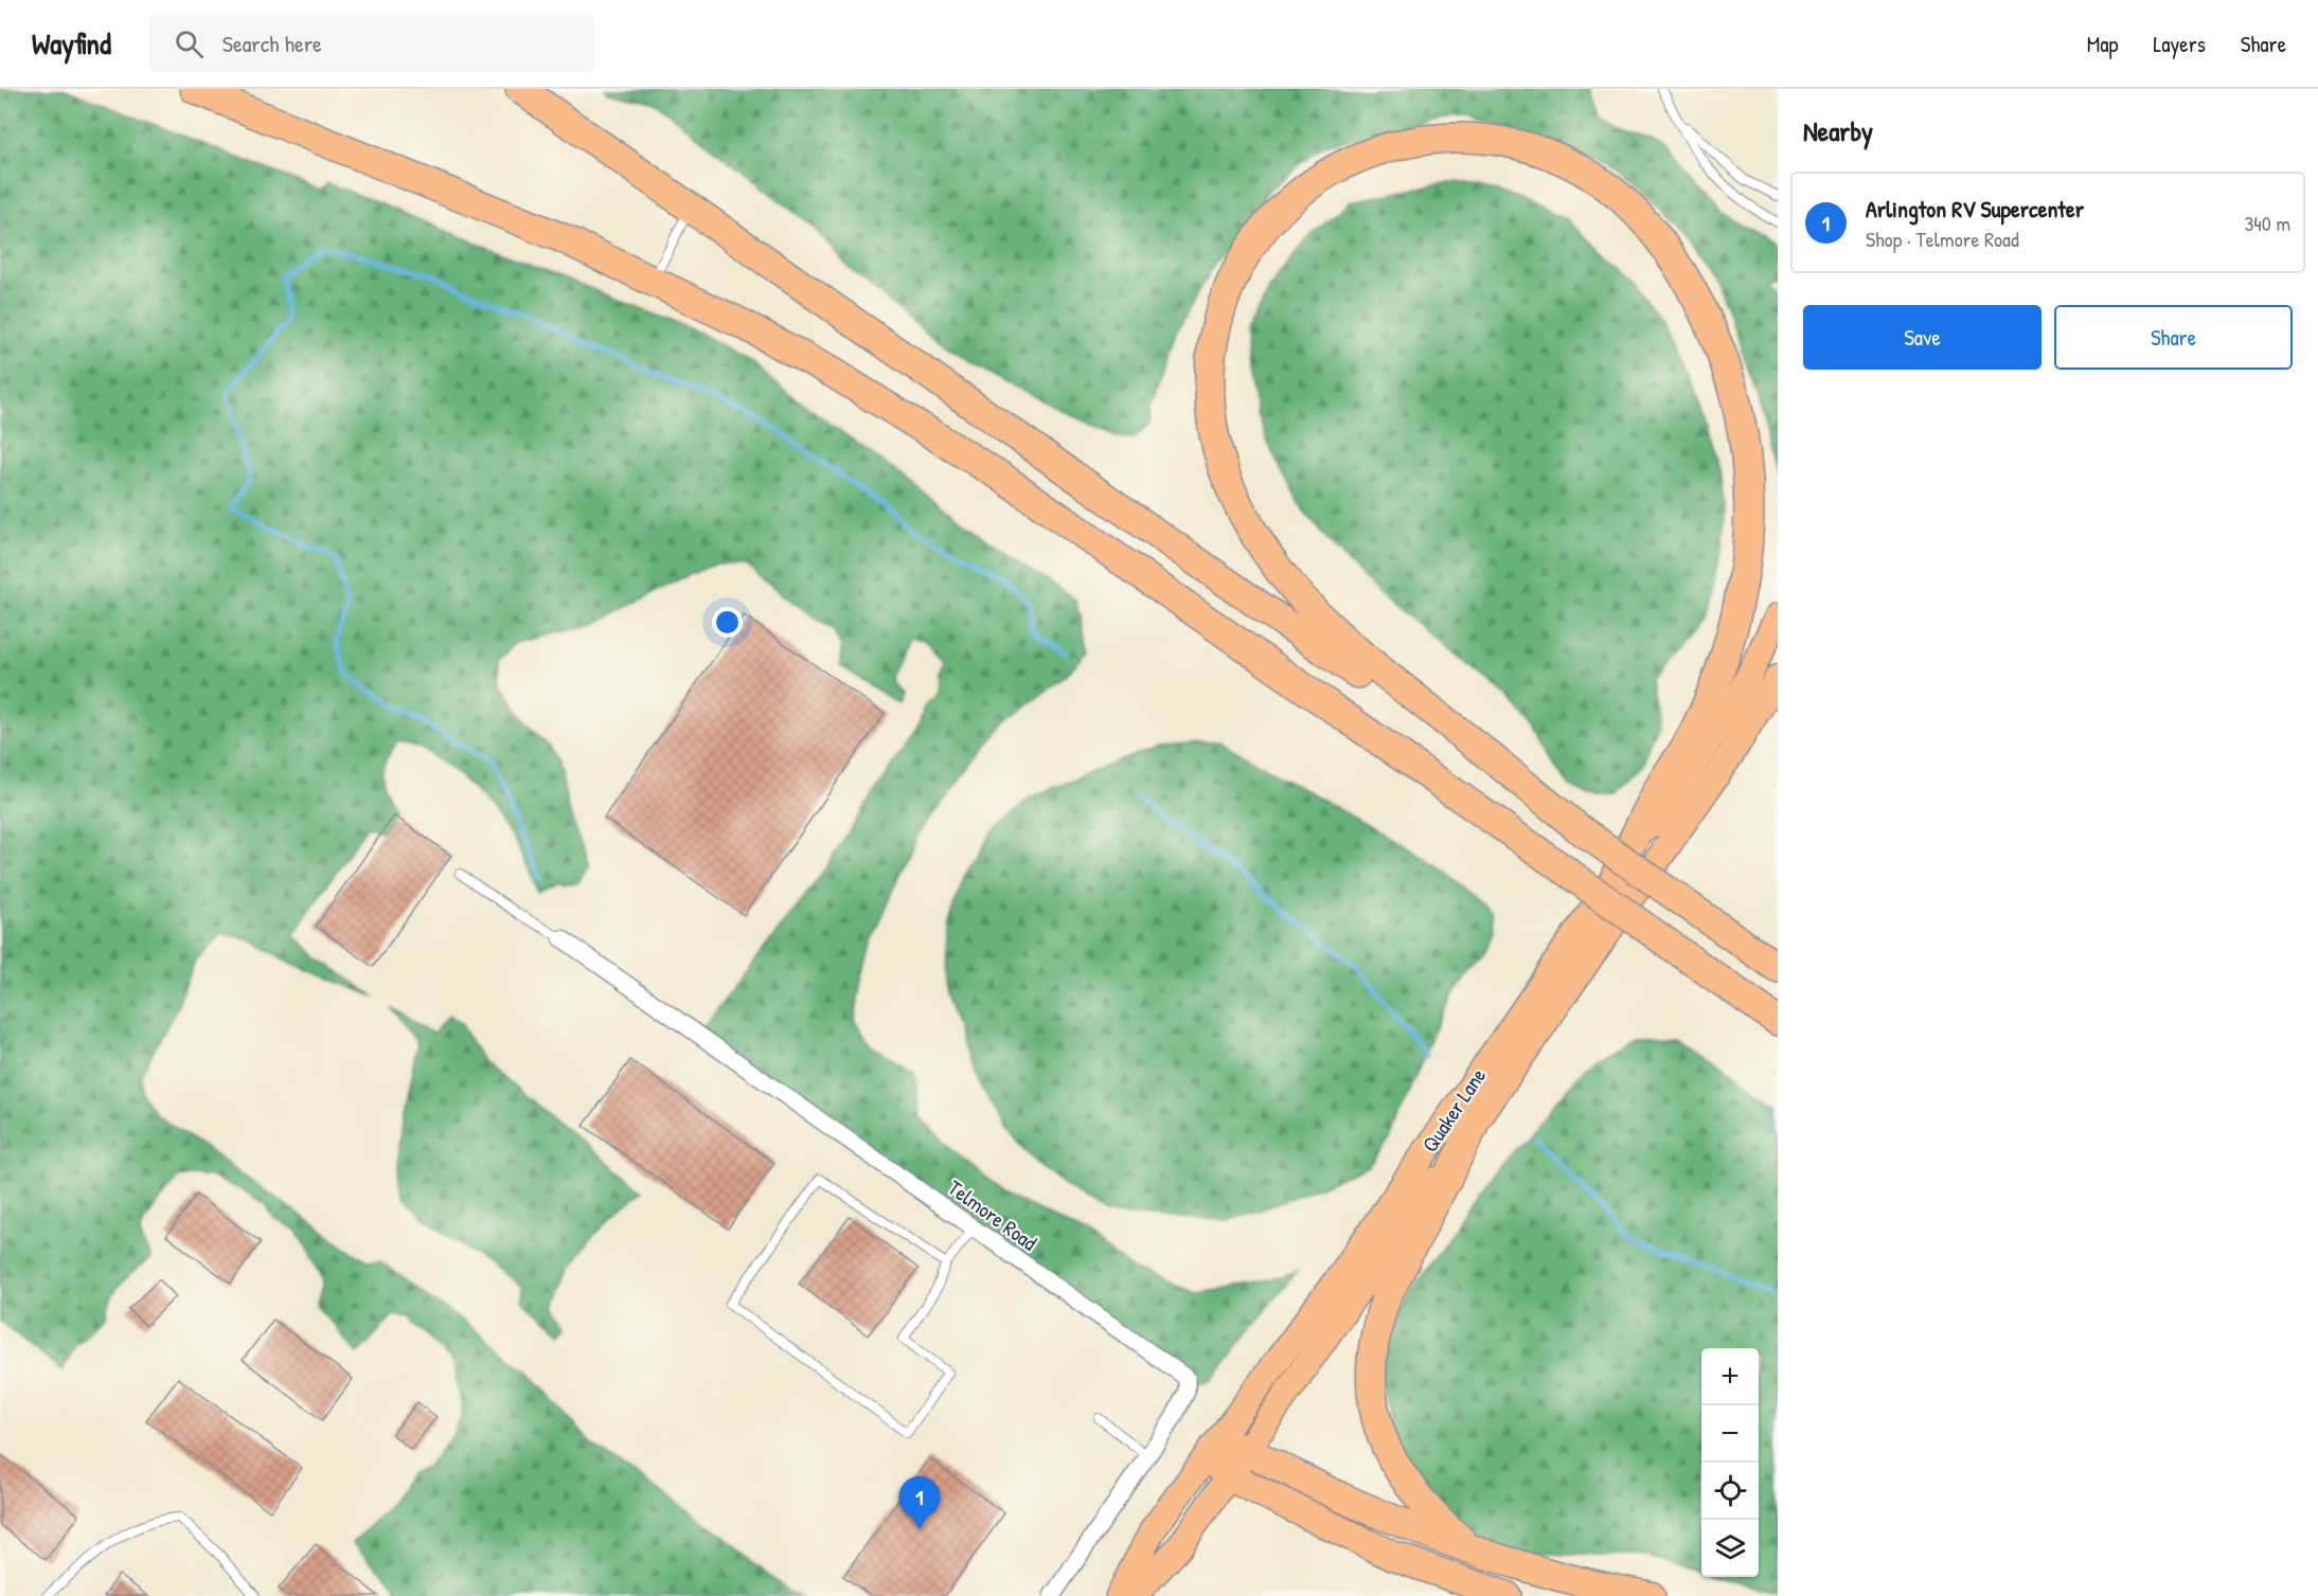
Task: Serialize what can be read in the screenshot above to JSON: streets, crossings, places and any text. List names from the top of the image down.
{
  "streets": {
    "main road": ["Quaker Lane"],
    "street": ["Telmore Road"]
  },
  "page": {
    "header": "Wayfind",
    "search": "Search here",
    "nav": ["Map", "Layers", "Share"],
    "heading": "Nearby",
    "list": [
      {
        "mark": "1",
        "name": "Arlington RV Supercenter",
        "note": "Shop · Telmore Road",
        "value": "340 m"
      }
    ],
    "buttons": ["Save", "Share"],
    "map_buttons": ["+", "−"],
    "pins": "1"
  }
}
